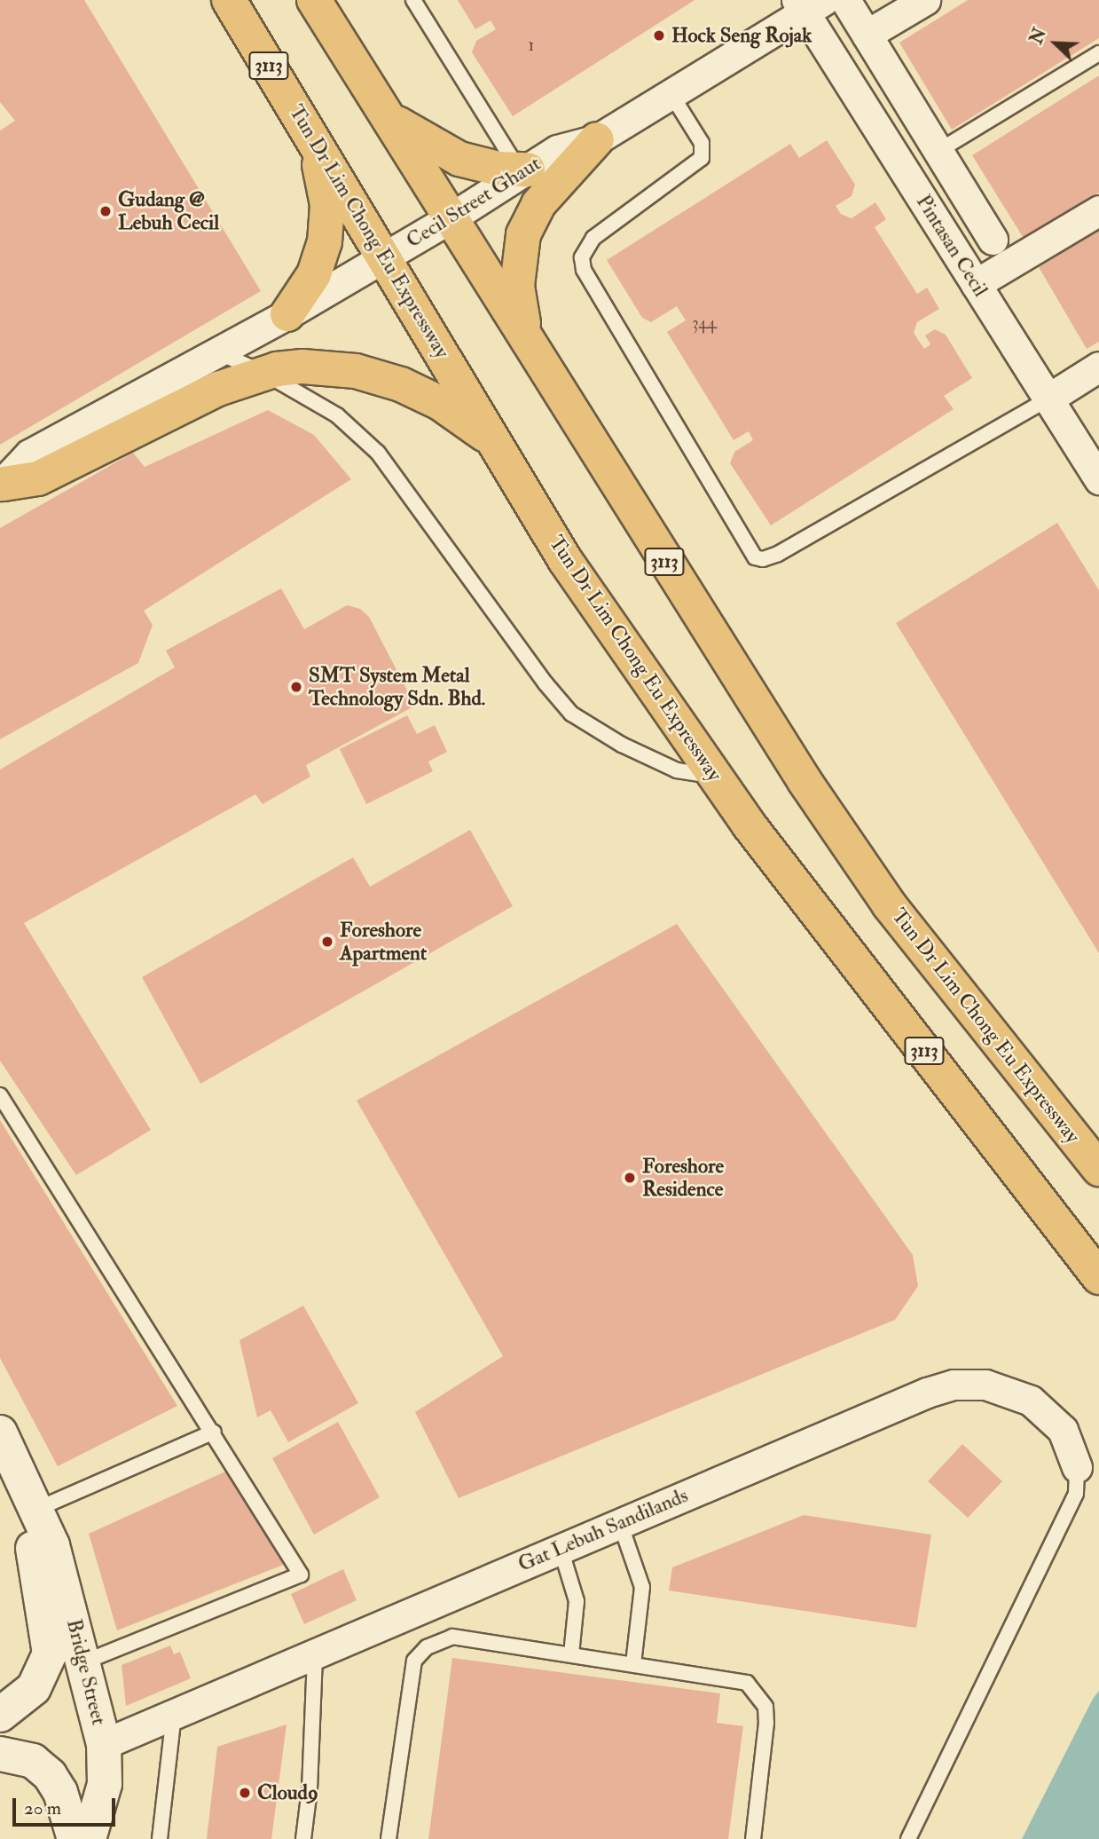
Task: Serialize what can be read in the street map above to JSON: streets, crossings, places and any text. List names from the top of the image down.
{
  "streets": {
    "highway": ["3113", "Tun Dr Lim Chong Eu Expressway"],
    "street": [
      "Cecil Street Ghaut",
      "Pintasan Cecil",
      "Gat Lebuh Sandilands",
      "Bridge Street"
    ]
  },
  "crossings": [
    ["Cecil Street Ghaut", "Tun Dr Lim Chong Eu Expressway"],
    ["Cecil Street Ghaut", "Pintasan Cecil"],
    ["Gat Lebuh Sandilands", "Bridge Street"]
  ],
  "places": [
    "Hock Seng Rojak",
    "Gudang @ Lebuh Cecil",
    "SMT System Metal Technology Sdn. Bhd.",
    "Foreshore Apartment",
    "Foreshore Residence",
    "Cloud9"
  ],
  "house_numbers": ["1", "344"],
  "scale_bar": "20 m",
  "north": "top left"
}
